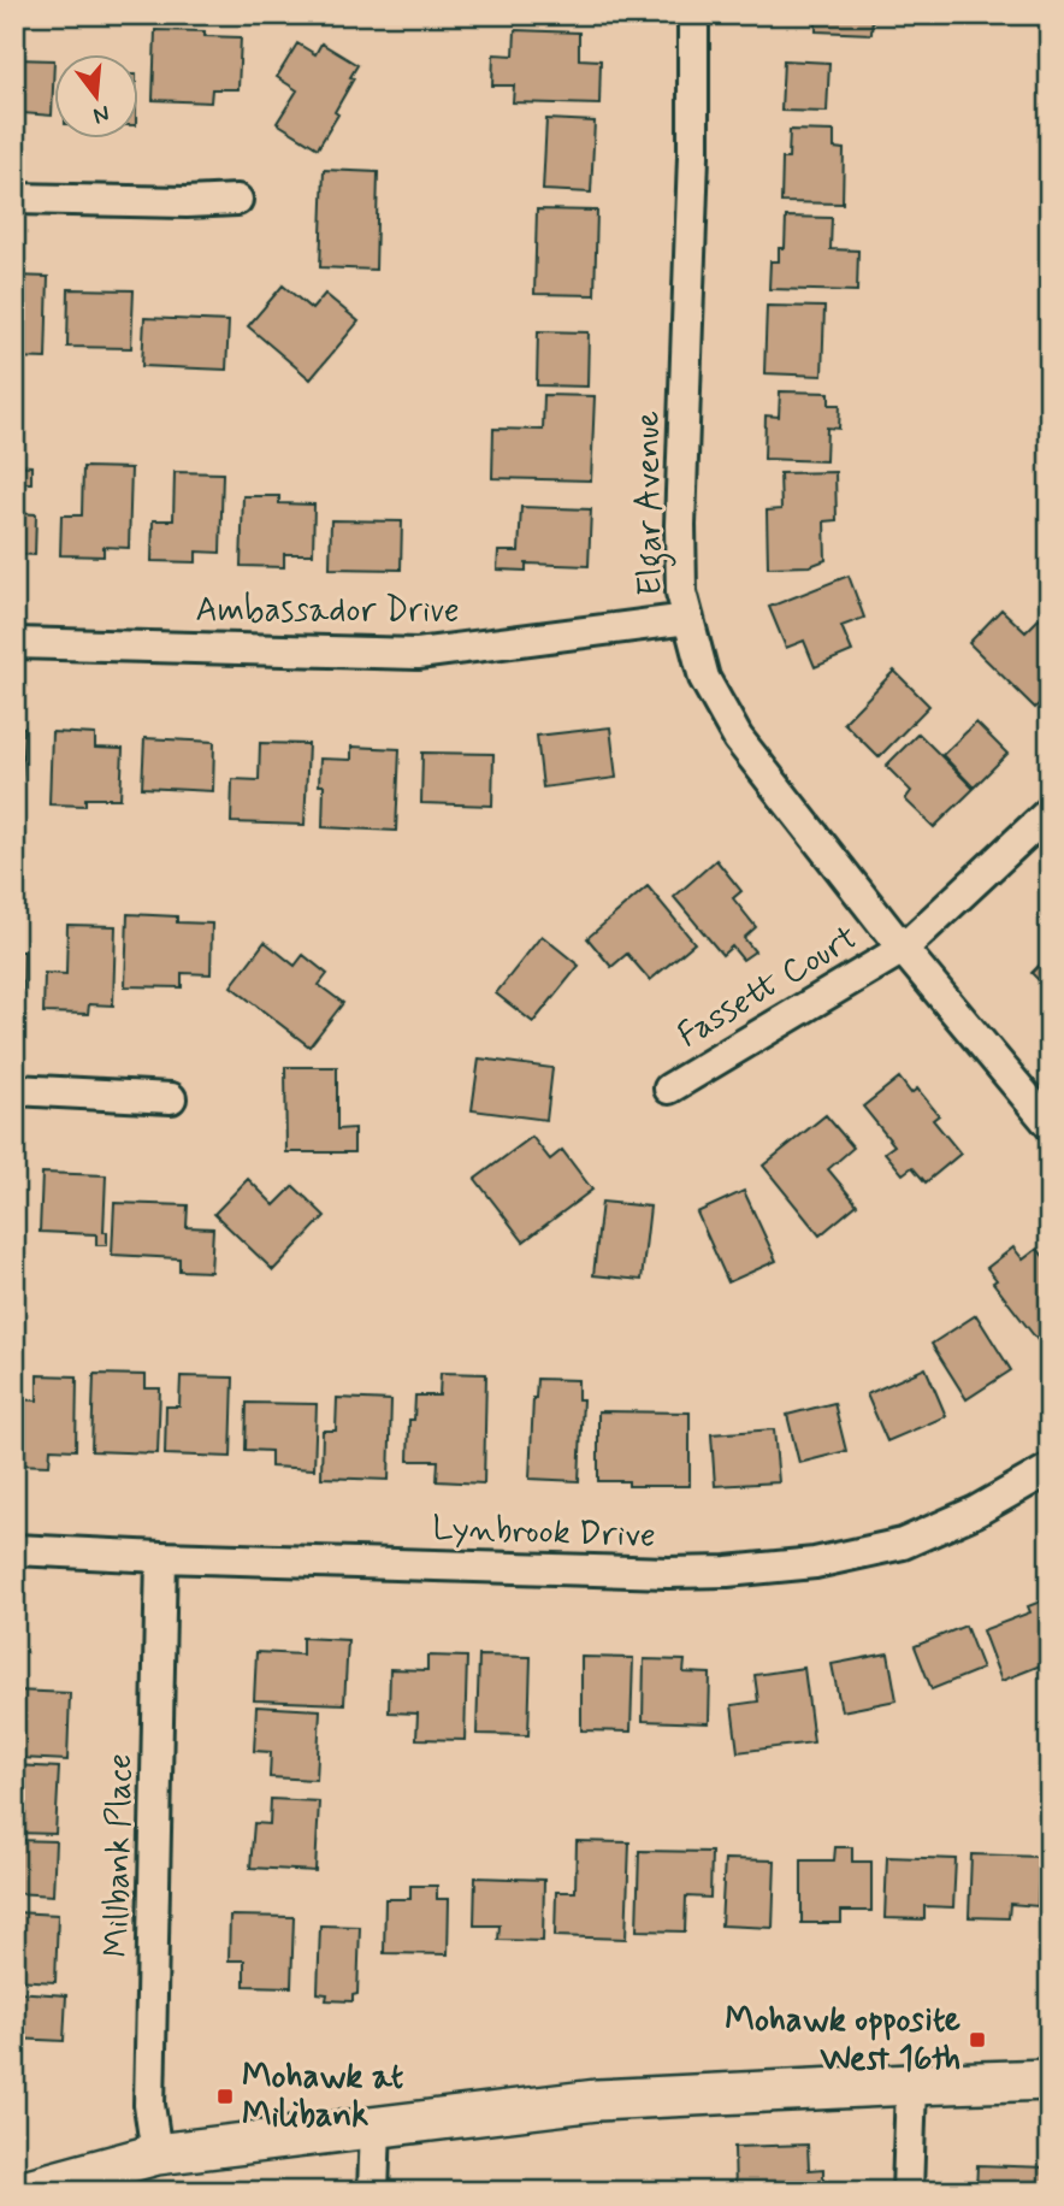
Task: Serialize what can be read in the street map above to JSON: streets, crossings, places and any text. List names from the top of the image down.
{
  "streets": {
    "street": [
      "Elgar Avenue",
      "Ambassador Drive",
      "Fassett Court",
      "Lynbrook Drive",
      "Millbank Place"
    ]
  },
  "crossings": [
    ["Elgar Avenue", "Ambassador Drive"],
    ["Elgar Avenue", "Fassett Court"],
    ["Lynbrook Drive", "Millbank Place"]
  ],
  "places": {
    "transit": ["Mohawk opposite West 16th", "Mohawk at Milibank"]
  },
  "north": "bottom"
}
